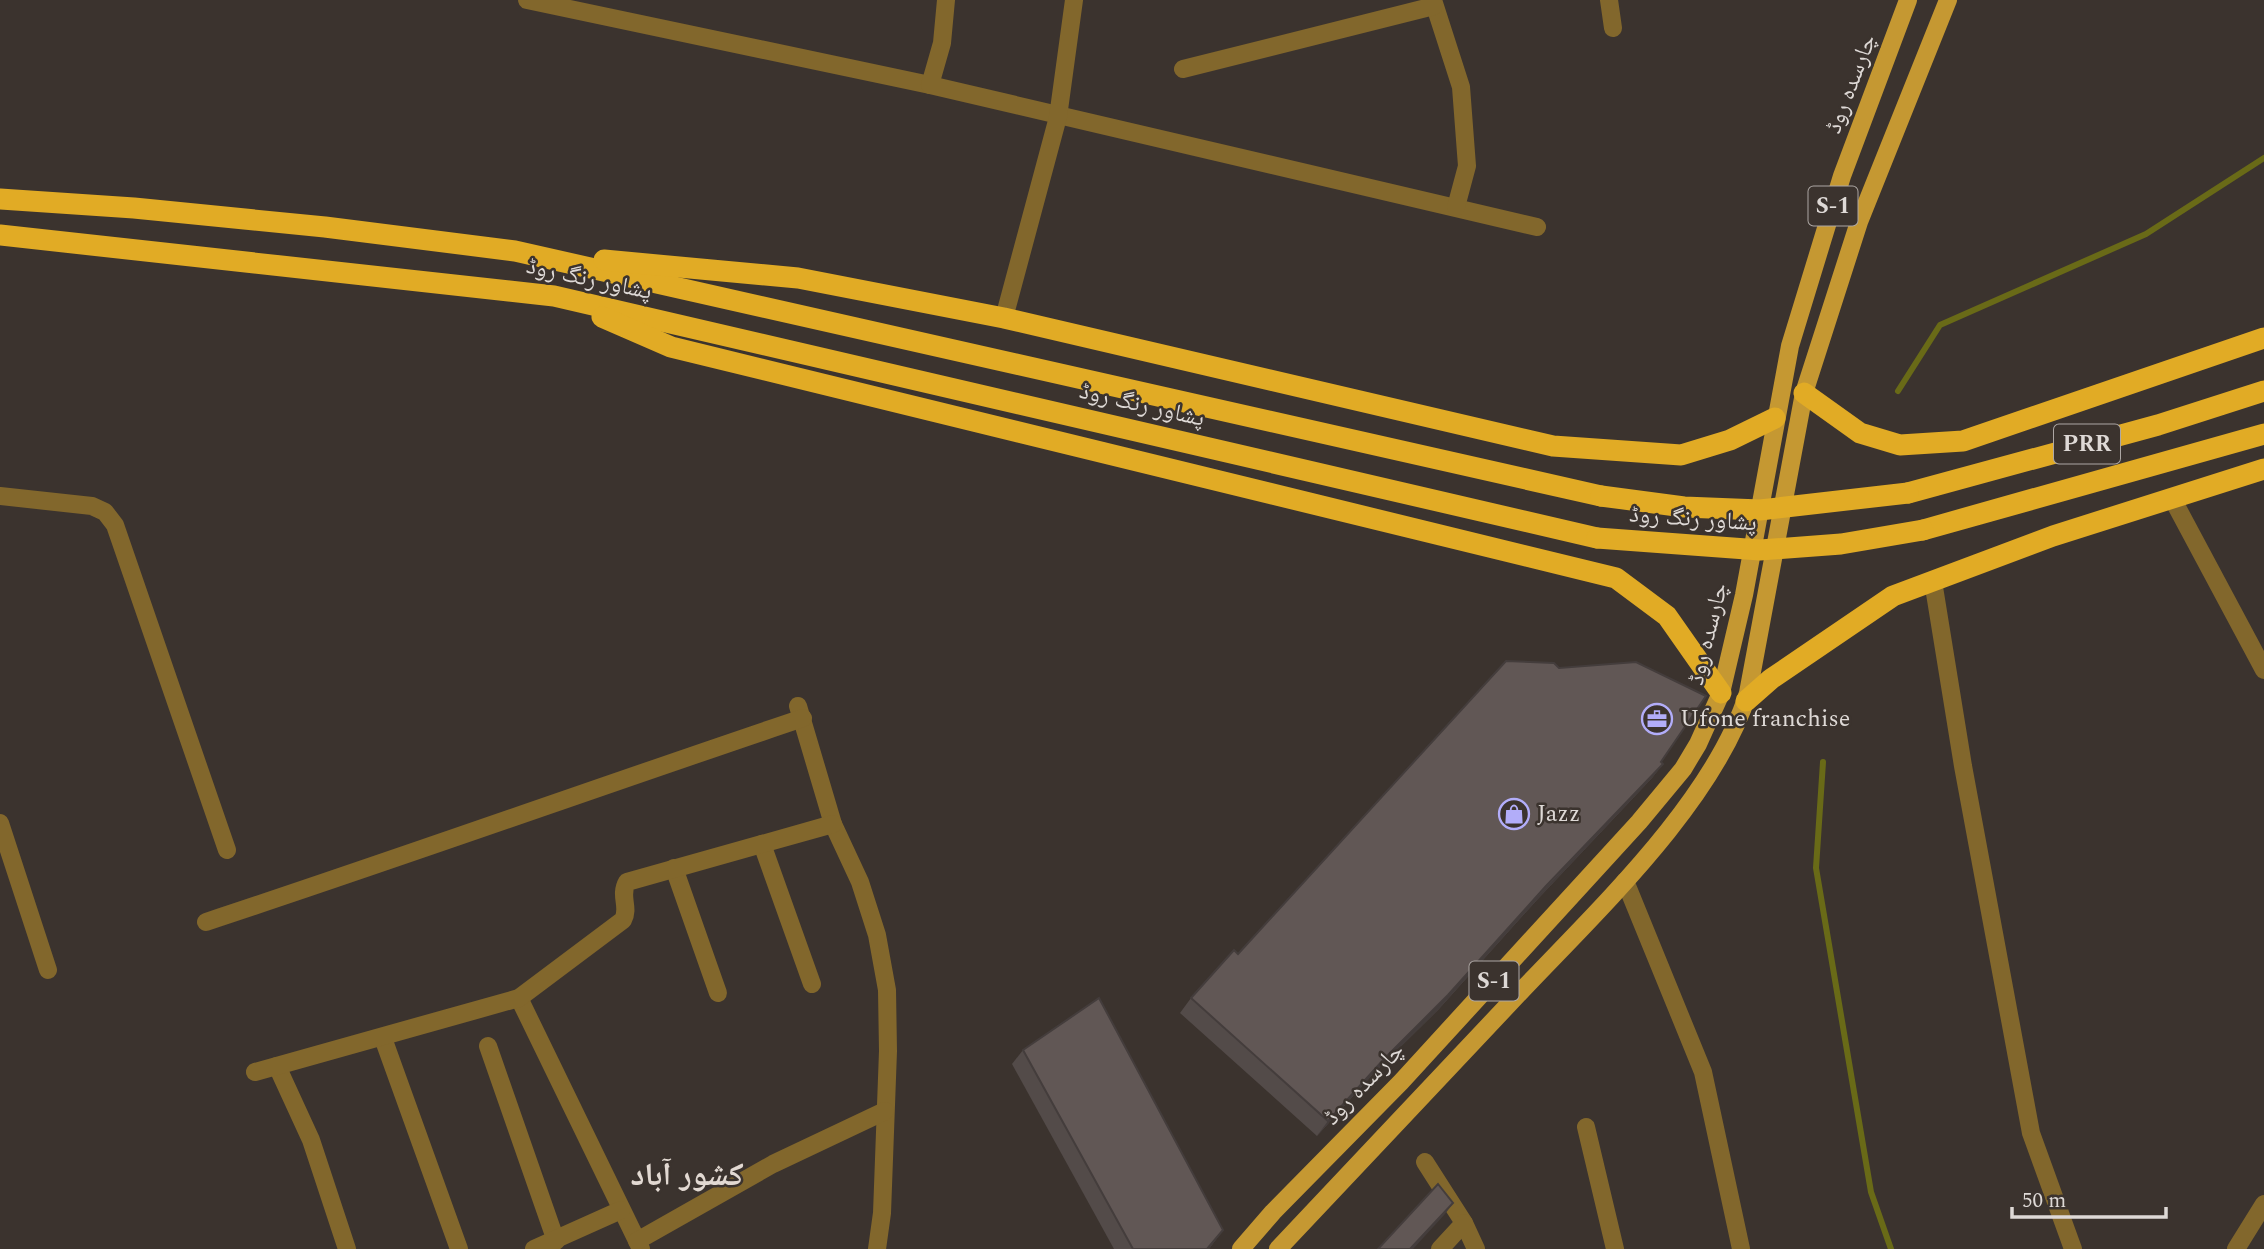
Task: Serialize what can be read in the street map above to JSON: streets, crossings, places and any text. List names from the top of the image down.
{
  "streets": {
    "highway": ["پشاور رنگ روڈ", "PRR"],
    "main road": ["چارسدہ روڈ", "S-1"]
  },
  "districts": ["کشور آباد"],
  "places": {
    "office": ["Ufone franchise"],
    "shop": ["Jazz"]
  },
  "scale_bar": "50 m"
}
